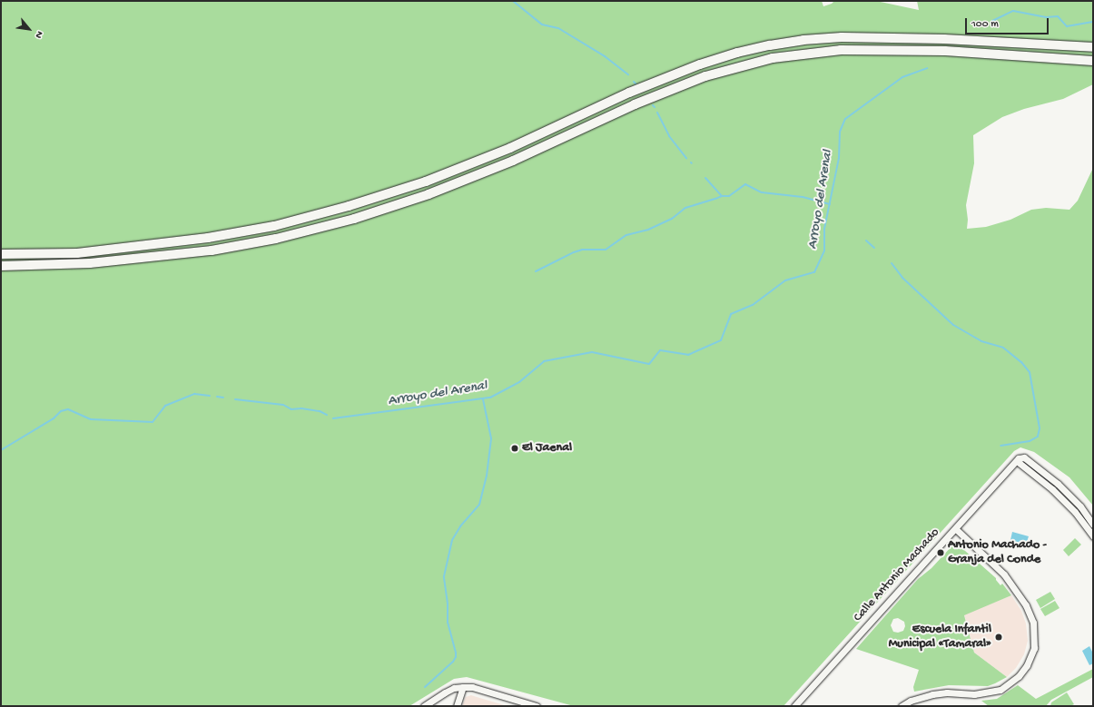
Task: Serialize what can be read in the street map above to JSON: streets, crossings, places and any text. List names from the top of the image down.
{
  "streets": {
    "street": ["Calle Antonio Machado"]
  },
  "water": ["Arroyo del Arenal"],
  "places": ["El Jaenal", "Antonio Machado - Granja del Conde", "Escuela Infantil Municipal «Tamaral»"],
  "scale_bar": "100 m",
  "north": "bottom right"
}
